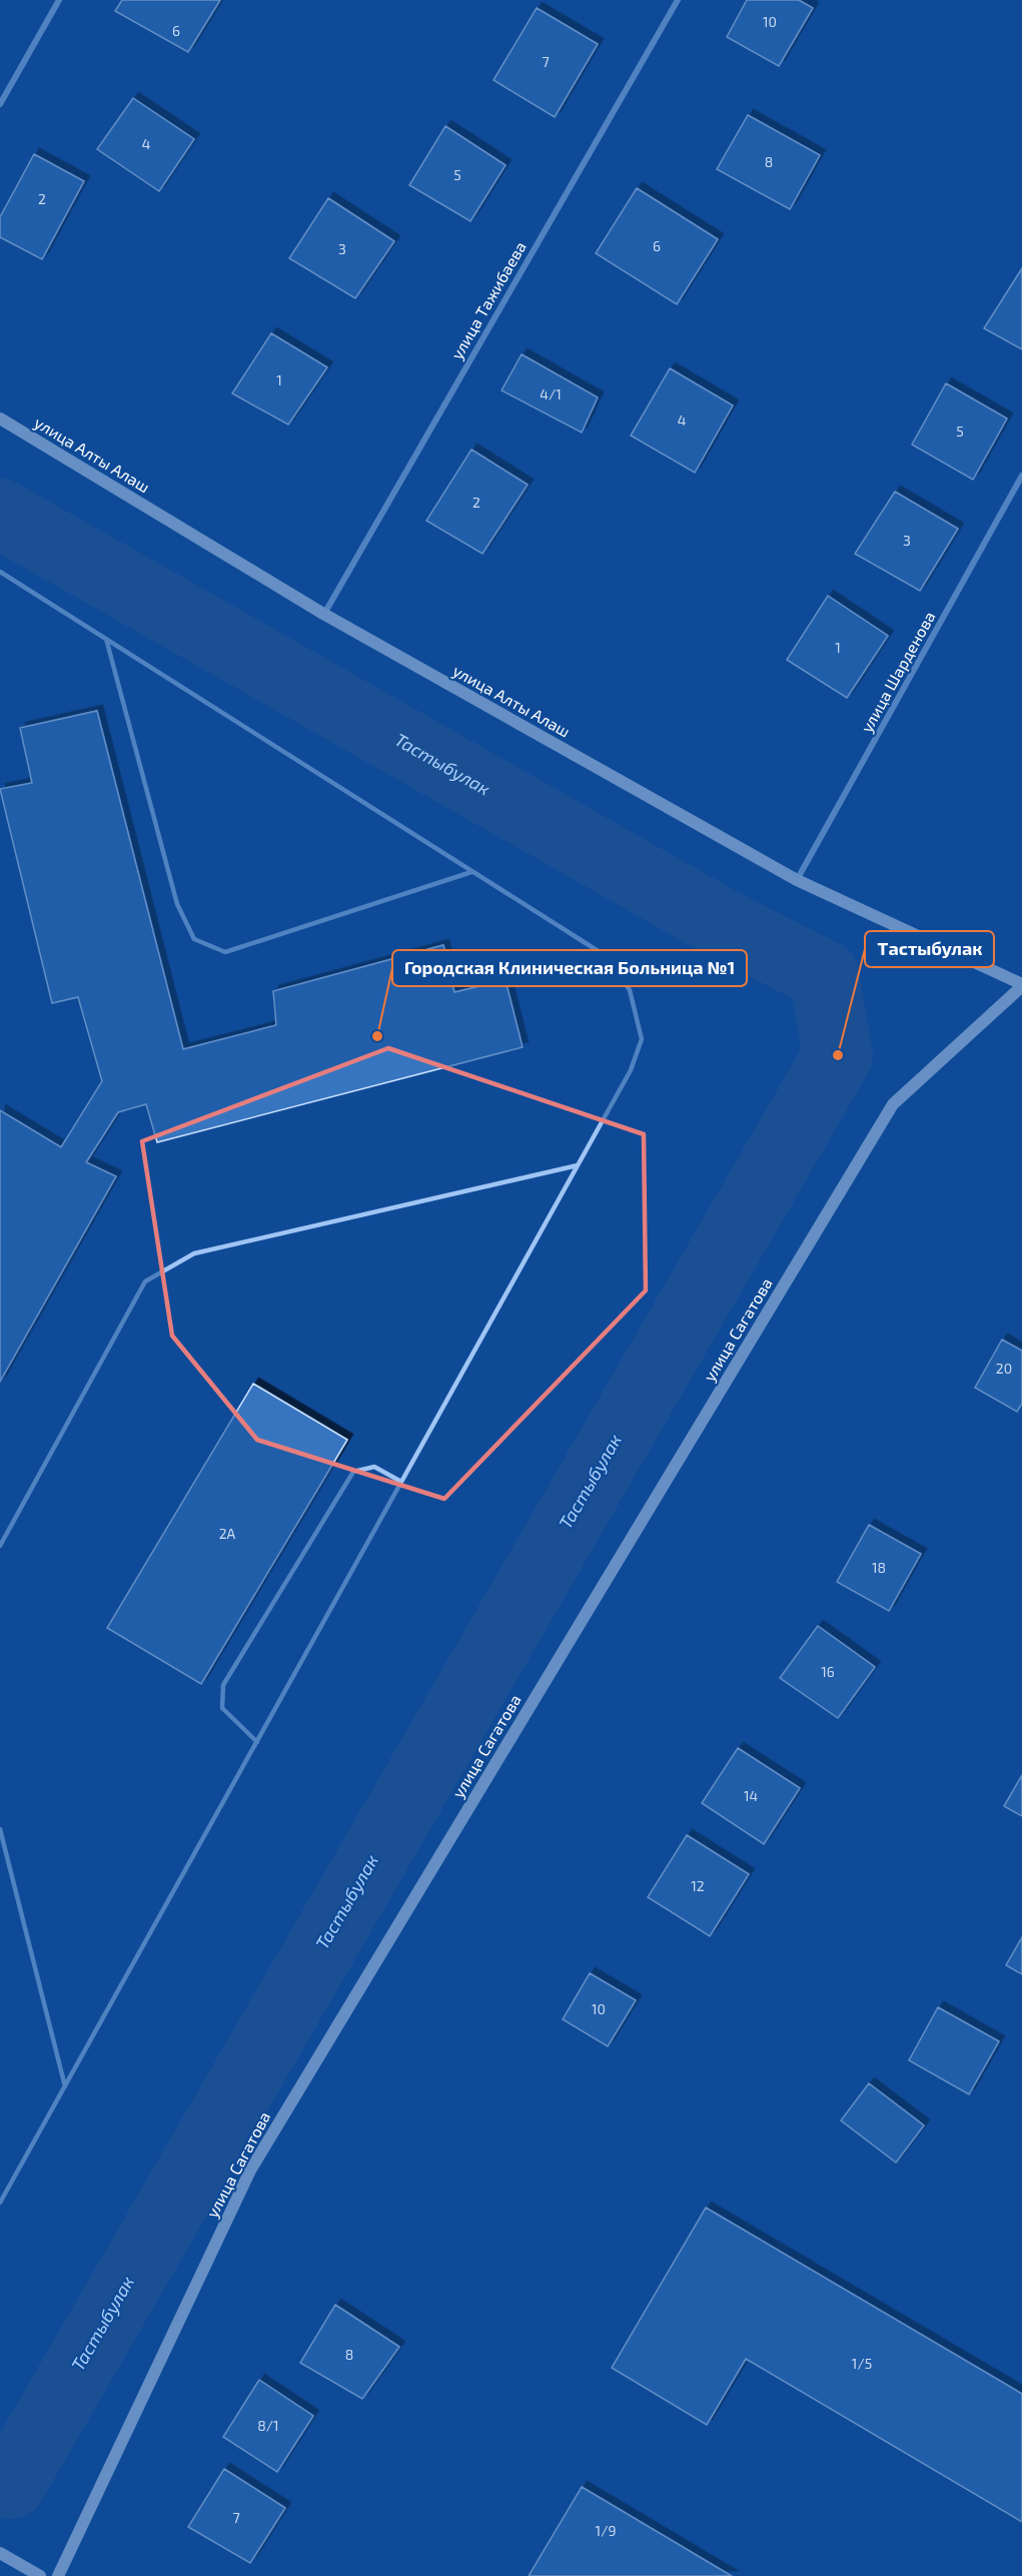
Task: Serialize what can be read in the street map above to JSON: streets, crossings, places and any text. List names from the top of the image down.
{
  "streets": {
    "street": [
      "улица Тажибаева",
      "улица Алты Алаш",
      "улица Шарденова",
      "улица Сагатова"
    ]
  },
  "crossings": [
    ["улица Тажибаева", "улица Алты Алаш"],
    ["улица Алты Алаш", "улица Шарденова"],
    ["улица Алты Алаш", "улица Сагатова"]
  ],
  "water": ["Тастыбулак"],
  "places": ["Городская Клиническая Больница №1", "Тастыбулак"],
  "house_numbers": [
    "10",
    "6",
    "7",
    "4",
    "8",
    "5",
    "2",
    "6",
    "3",
    "1",
    "4/1",
    "4",
    "5",
    "2",
    "3",
    "1",
    "20",
    "2А",
    "18",
    "16",
    "14",
    "12",
    "10",
    "8",
    "1/5",
    "8/1",
    "7",
    "1/9"
  ]
}
